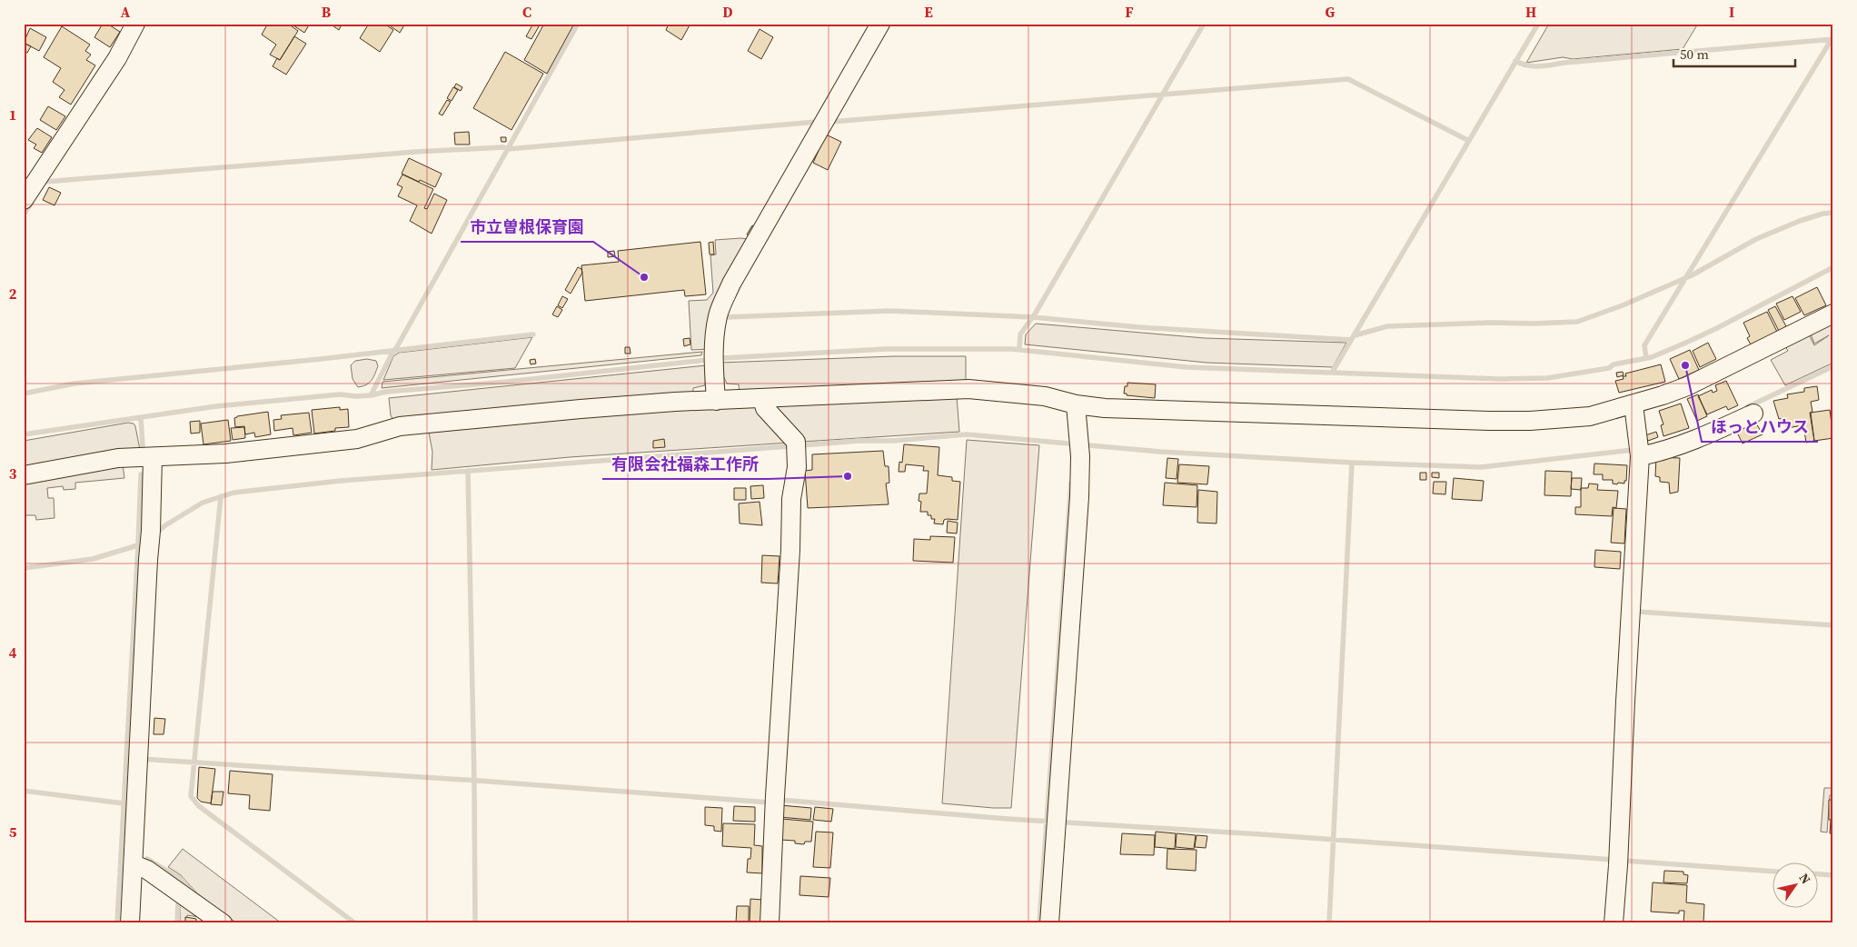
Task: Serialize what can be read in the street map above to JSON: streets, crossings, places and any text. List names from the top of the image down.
{
  "places": ["市立曽根保育園", "ほっとハウス", "有限会社福森工作所"],
  "scale_bar": "50 m",
  "north": "top right",
  "grid": {
    "columns": [
      "A",
      "B",
      "C",
      "D",
      "E",
      "F",
      "G",
      "H",
      "I"
    ],
    "rows": [
      "1",
      "2",
      "3",
      "4",
      "5"
    ]
  }
}
